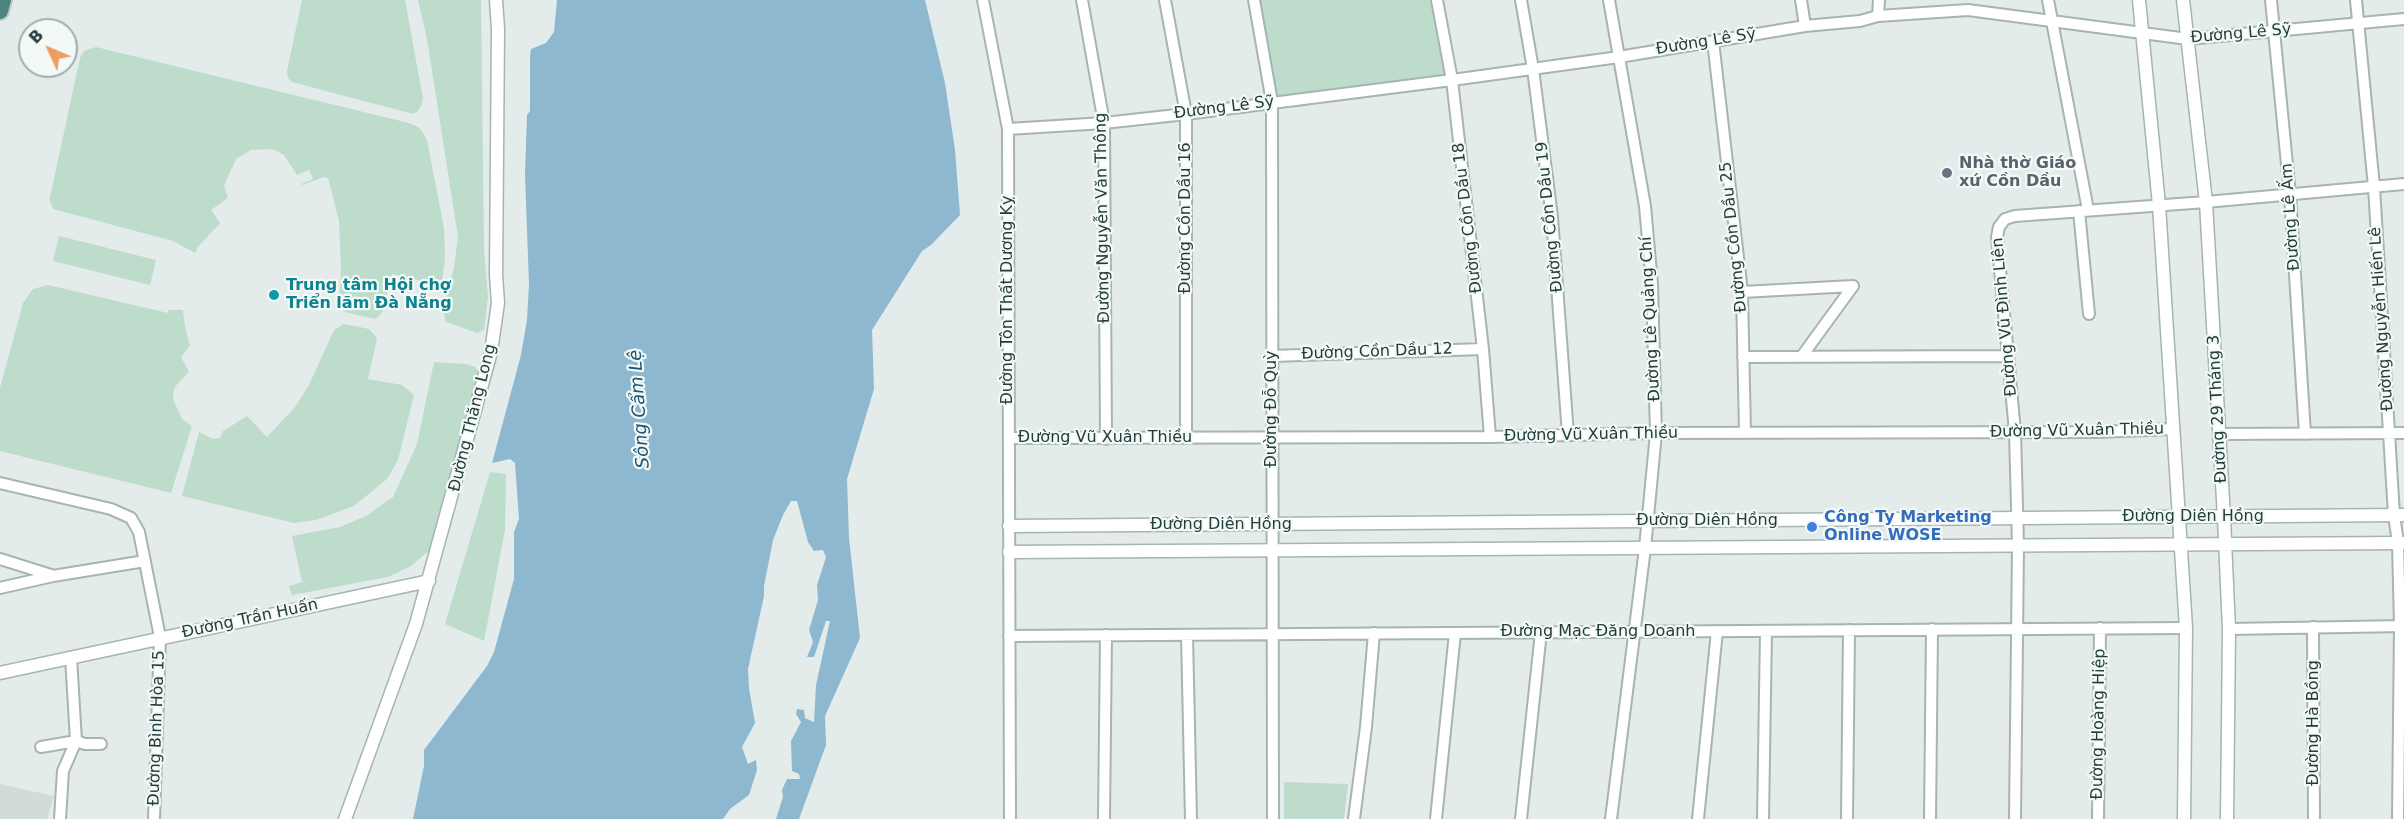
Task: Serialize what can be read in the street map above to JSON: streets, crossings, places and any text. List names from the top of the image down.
{
  "streets": {
    "street": [
      "Đường Lê Sỹ",
      "Đường Cồn Dầu 19",
      "Đường Lê Ấm",
      "Đường Nguyễn Văn Thông",
      "Đường Cồn Dầu 16",
      "Đường Cồn Dầu 18",
      "Đường Cồn Dầu 25",
      "Đường Tôn Thất Dương Kỵ",
      "Đường Vũ Đình Liên",
      "Đường Lê Quảng Chí",
      "Đường Nguyễn Hiến Lê",
      "Đường Cồn Dầu 12",
      "Đường Đỗ Quỳ",
      "Đường 29 Tháng 3",
      "Đường Thăng Long",
      "Đường Vũ Xuân Thiều",
      "Đường Diên Hồng",
      "Đường Trần Huấn",
      "Đường Mạc Đăng Doanh",
      "Đường Hà Bồng",
      "Đường Hoàng Hiệp",
      "Đường Bình Hòa 15"
    ]
  },
  "crossings": [
    ["Đường Lê Sỹ", "Đường Cồn Dầu 19"],
    ["Đường Lê Sỹ", "Đường Lê Ấm"],
    ["Đường Lê Sỹ", "Đường Nguyễn Văn Thông"],
    ["Đường Lê Sỹ", "Đường Cồn Dầu 16"],
    ["Đường Lê Sỹ", "Đường Cồn Dầu 18"],
    ["Đường Lê Sỹ", "Đường Cồn Dầu 25"],
    ["Đường Lê Sỹ", "Đường Tôn Thất Dương Kỵ"],
    ["Đường Lê Sỹ", "Đường Lê Quảng Chí"],
    ["Đường Lê Sỹ", "Đường Nguyễn Hiến Lê"],
    ["Đường Lê Sỹ", "Đường Đỗ Quỳ"],
    ["Đường Lê Sỹ", "Đường 29 Tháng 3"],
    ["Đường Cồn Dầu 19", "Đường Vũ Xuân Thiều"],
    ["Đường Lê Ấm", "Đường Vũ Đình Liên"],
    ["Đường Nguyễn Văn Thông", "Đường Vũ Xuân Thiều"],
    ["Đường Cồn Dầu 16", "Đường Vũ Xuân Thiều"],
    ["Đường Cồn Dầu 18", "Đường Cồn Dầu 12"],
    ["Đường Cồn Dầu 18", "Đường Vũ Xuân Thiều"],
    ["Đường Cồn Dầu 25", "Đường Vũ Xuân Thiều"],
    ["Đường Tôn Thất Dương Kỵ", "Đường Vũ Xuân Thiều"],
    ["Đường Tôn Thất Dương Kỵ", "Đường Diên Hồng"],
    ["Đường Tôn Thất Dương Kỵ", "Đường Mạc Đăng Doanh"],
    ["Đường Vũ Đình Liên", "Đường Nguyễn Hiến Lê"],
    ["Đường Vũ Đình Liên", "Đường 29 Tháng 3"],
    ["Đường Vũ Đình Liên", "Đường Vũ Xuân Thiều"],
    ["Đường Vũ Đình Liên", "Đường Diên Hồng"],
    ["Đường Vũ Đình Liên", "Đường Mạc Đăng Doanh"],
    ["Đường Lê Quảng Chí", "Đường Vũ Xuân Thiều"],
    ["Đường Lê Quảng Chí", "Đường Diên Hồng"],
    ["Đường Lê Quảng Chí", "Đường Mạc Đăng Doanh"],
    ["Đường Nguyễn Hiến Lê", "Đường Diên Hồng"],
    ["Đường Cồn Dầu 12", "Đường Đỗ Quỳ"],
    ["Đường Đỗ Quỳ", "Đường Vũ Xuân Thiều"],
    ["Đường Đỗ Quỳ", "Đường Diên Hồng"],
    ["Đường Đỗ Quỳ", "Đường Mạc Đăng Doanh"],
    ["Đường 29 Tháng 3", "Đường Diên Hồng"],
    ["Đường Thăng Long", "Đường Trần Huấn"],
    ["Đường Trần Huấn", "Đường Bình Hòa 15"],
    ["Đường Mạc Đăng Doanh", "Đường Hoàng Hiệp"]
  ],
  "water": ["Sông Cẩm Lệ"],
  "places": ["Nhà thờ Giáo xứ Cồn Dầu", "Trung tâm Hội chợ Triển lãm Đà Nẵng", "Công Ty Marketing Online WOSE"],
  "north": "top left"
}
